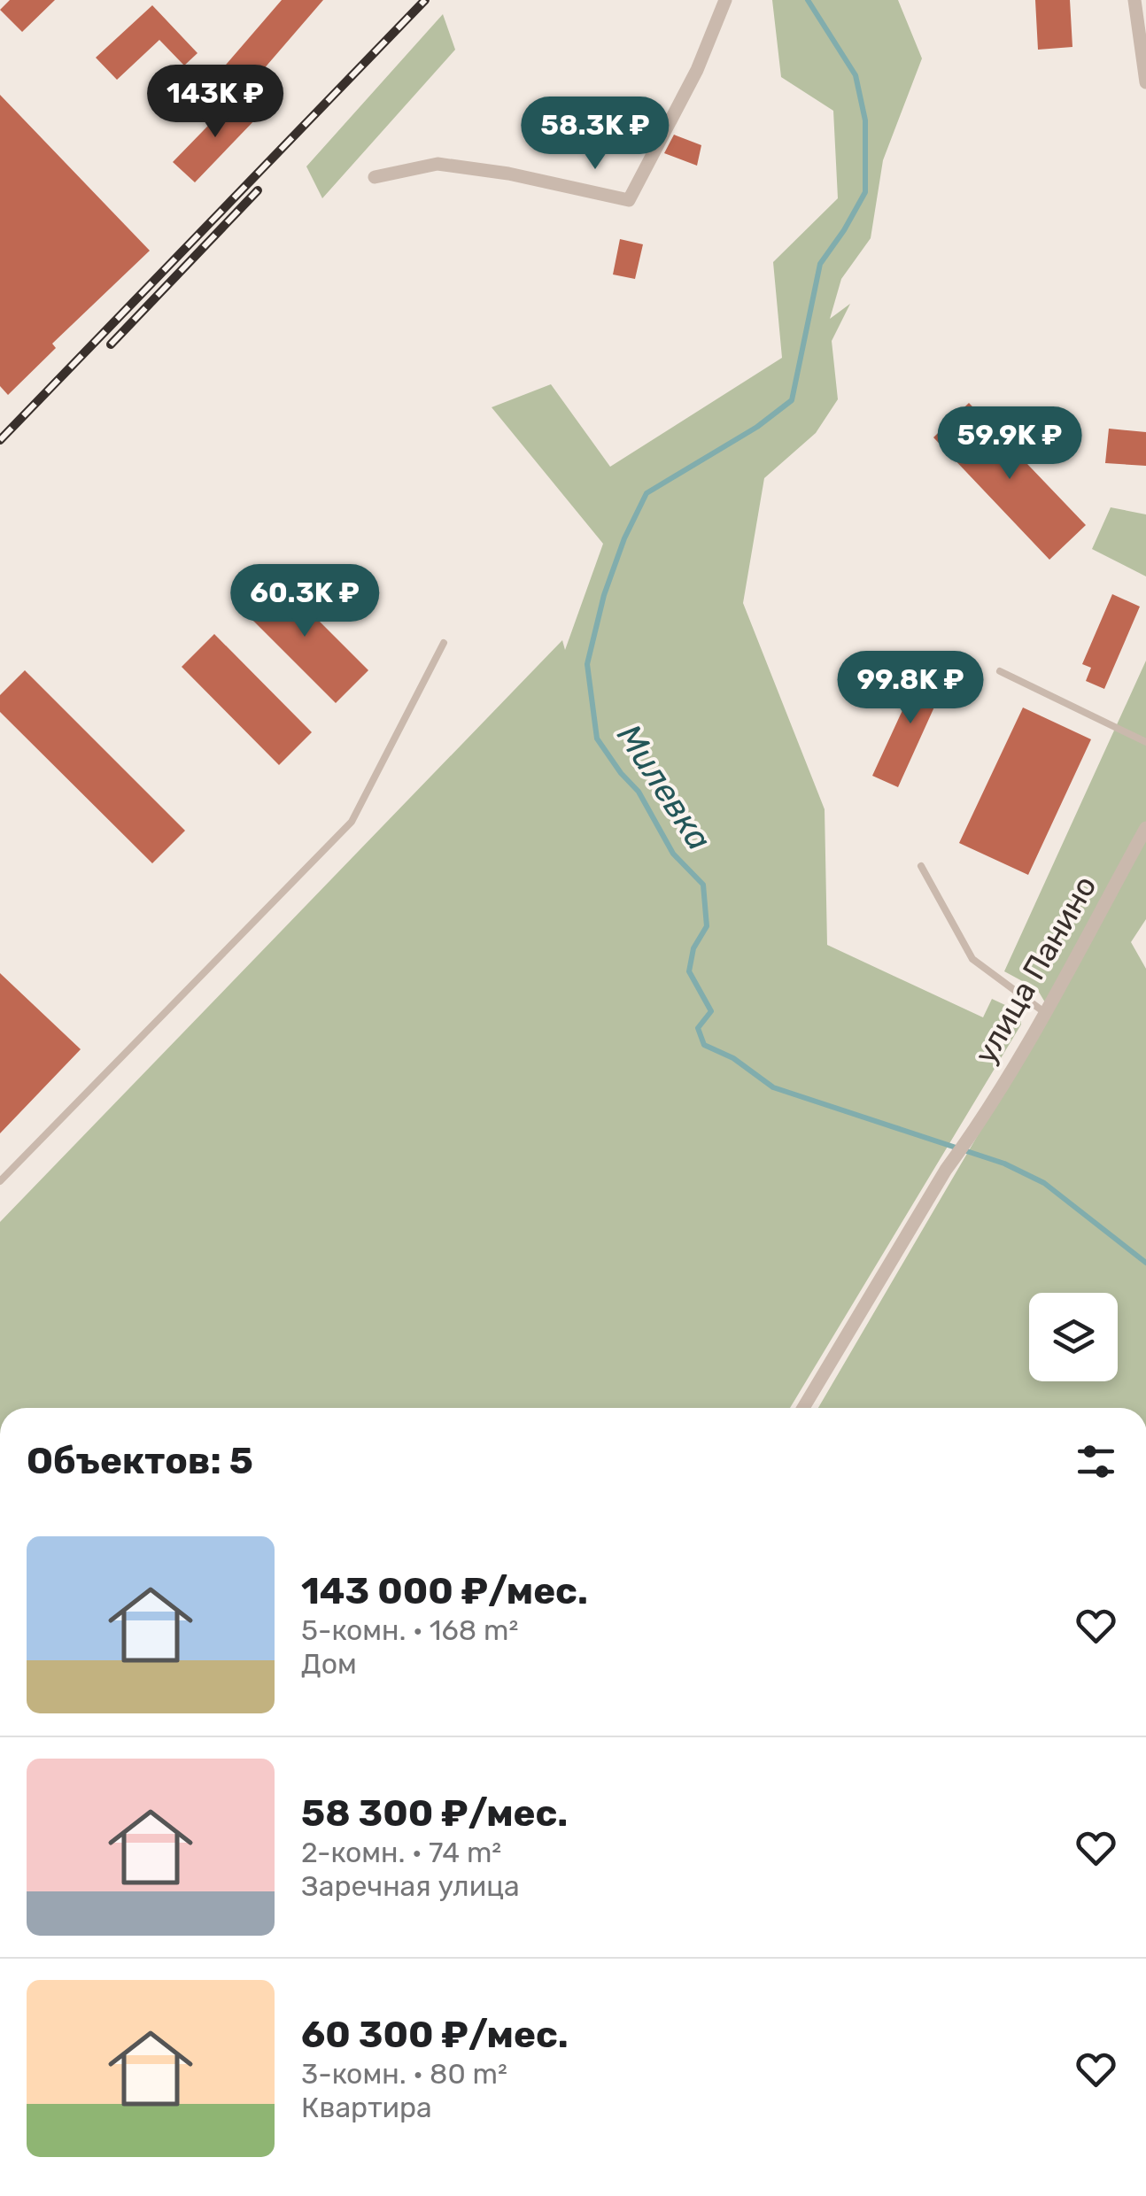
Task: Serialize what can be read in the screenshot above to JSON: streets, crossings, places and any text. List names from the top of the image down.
{
  "streets": {
    "street": ["улица Панино"]
  },
  "water": ["Милевка"],
  "page": {
    "price": [
      "143K ₽",
      "58.3K ₽",
      "59.9K ₽",
      "60.3K ₽",
      "99.8K ₽"
    ],
    "heading": "Объектов: 5",
    "list": [
      {
        "name": "143 000 ₽/мес.",
        "note": "5-комн. · 168 m² · Дом"
      },
      {
        "name": "58 300 ₽/мес.",
        "note": "2-комн. · 74 m² · Заречная улица"
      },
      {
        "name": "60 300 ₽/мес.",
        "note": "3-комн. · 80 m² · Квартира"
      }
    ]
  }
}
